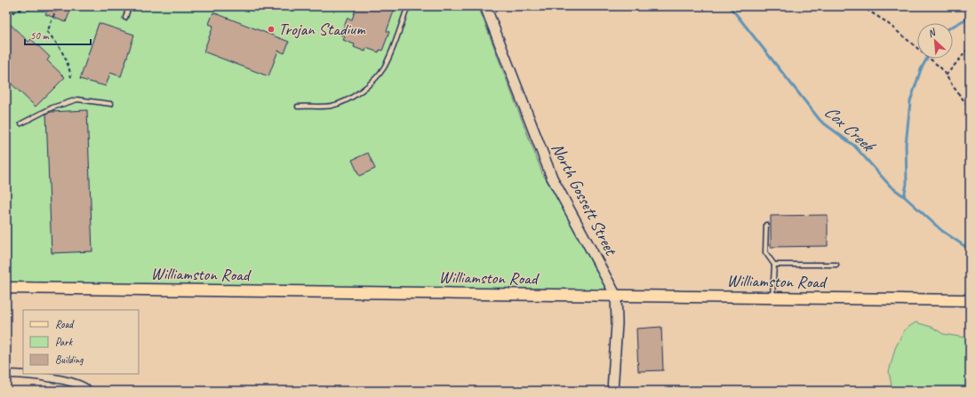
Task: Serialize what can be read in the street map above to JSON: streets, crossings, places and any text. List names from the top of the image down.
{
  "streets": {
    "main road": ["Williamston Road"],
    "street": ["North Gossett Street"]
  },
  "crossings": [
    ["North Gossett Street", "Williamston Road"]
  ],
  "water": ["Cox Creek"],
  "places": ["Trojan Stadium"],
  "legend": ["Road", "Park", "Building"],
  "scale_bar": "50 m",
  "north": "top left"
}
